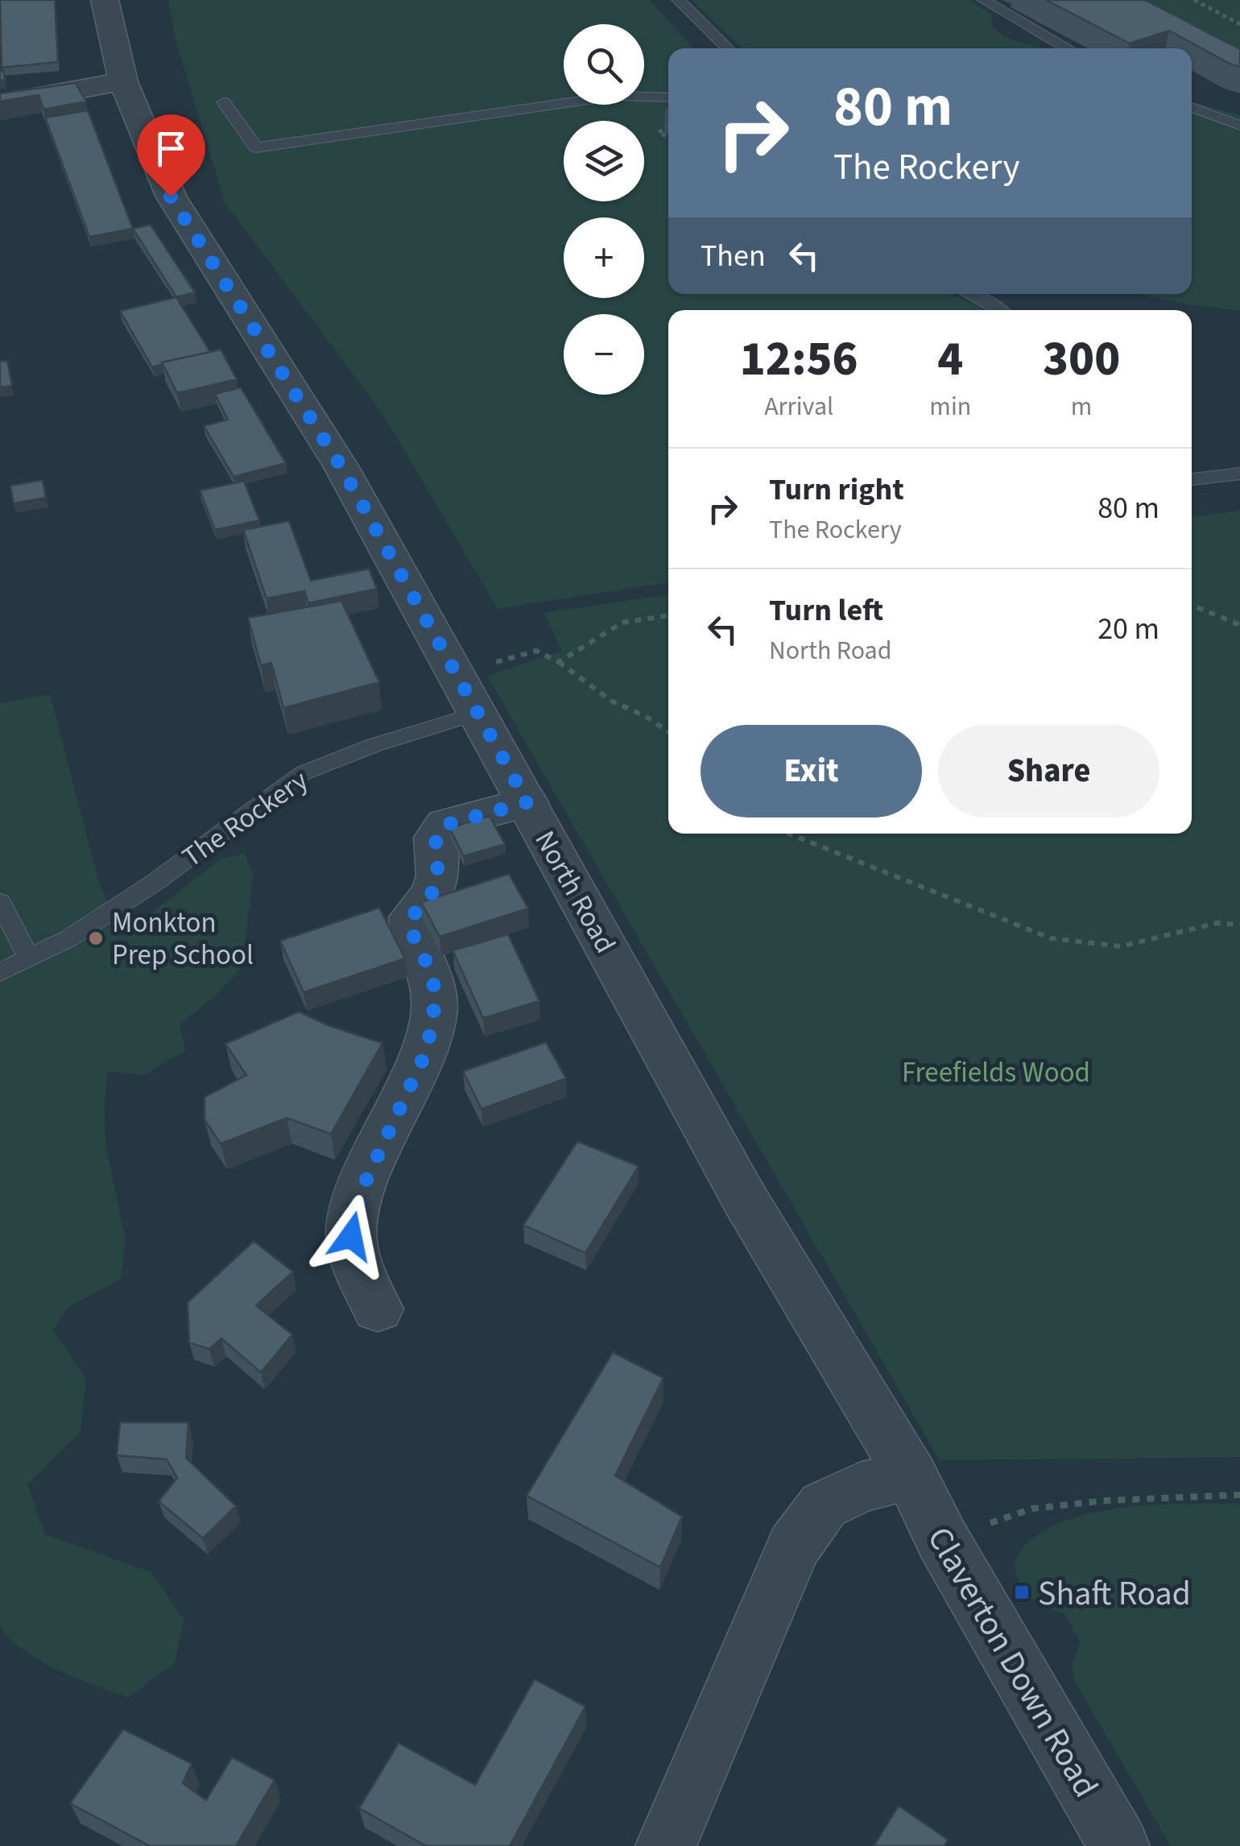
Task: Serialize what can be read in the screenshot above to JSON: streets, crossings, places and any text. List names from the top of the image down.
{
  "streets": {
    "street": ["North Road", "Claverton Down Road"],
    "lane": ["The Rockery"]
  },
  "crossings": [
    ["The Rockery", "North Road"],
    ["North Road", "Claverton Down Road"]
  ],
  "parks": ["Freefields Wood"],
  "places": {
    "other": ["Monkton Prep School"],
    "transit": ["Shaft Road"]
  },
  "page": {
    "map_buttons": ["+", "−"],
    "turn": ["80 m", "The Rockery"],
    "then": "Then",
    "eta": [
      "12:56",
      "Arrival",
      "4",
      "min",
      "300",
      "m"
    ],
    "list": [
      {
        "name": "Turn right",
        "note": "The Rockery",
        "value": "80 m"
      },
      {
        "name": "Turn left",
        "note": "North Road",
        "value": "20 m"
      }
    ],
    "buttons": ["Exit", "Share"]
  }
}
